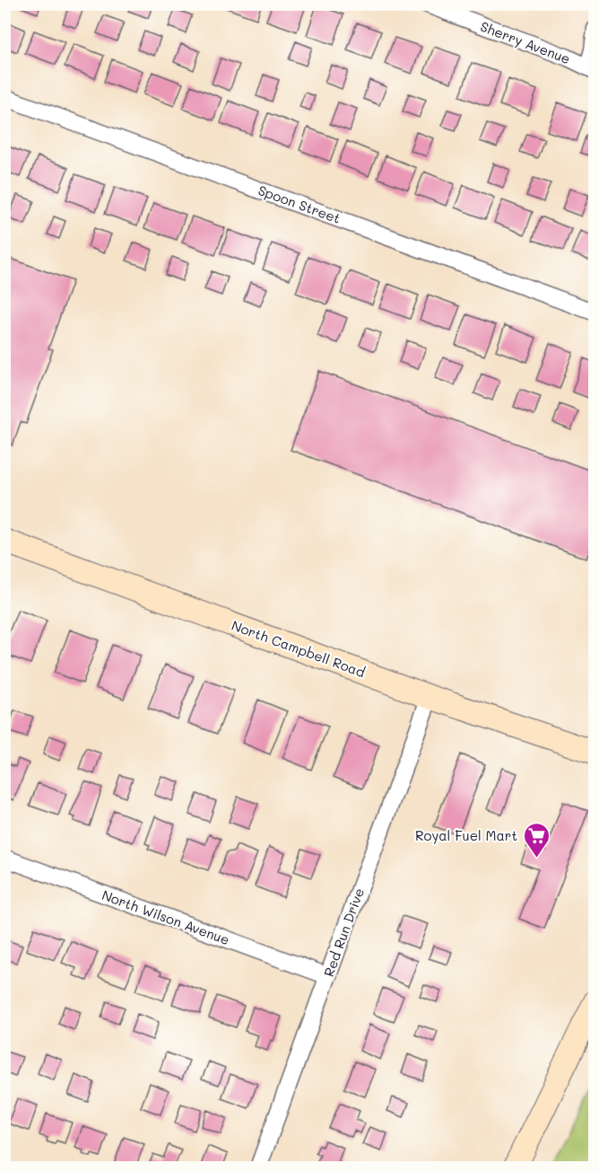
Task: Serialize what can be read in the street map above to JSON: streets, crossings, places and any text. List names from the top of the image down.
{
  "streets": {
    "street": [
      "Sherry Avenue",
      "Spoon Street",
      "North Campbell Road",
      "North Wilson Avenue",
      "Red Run Drive"
    ]
  },
  "crossings": [
    ["North Campbell Road", "Red Run Drive"],
    ["North Wilson Avenue", "Red Run Drive"]
  ],
  "places": {
    "supermarket": ["Royal Fuel Mart"]
  }
}
